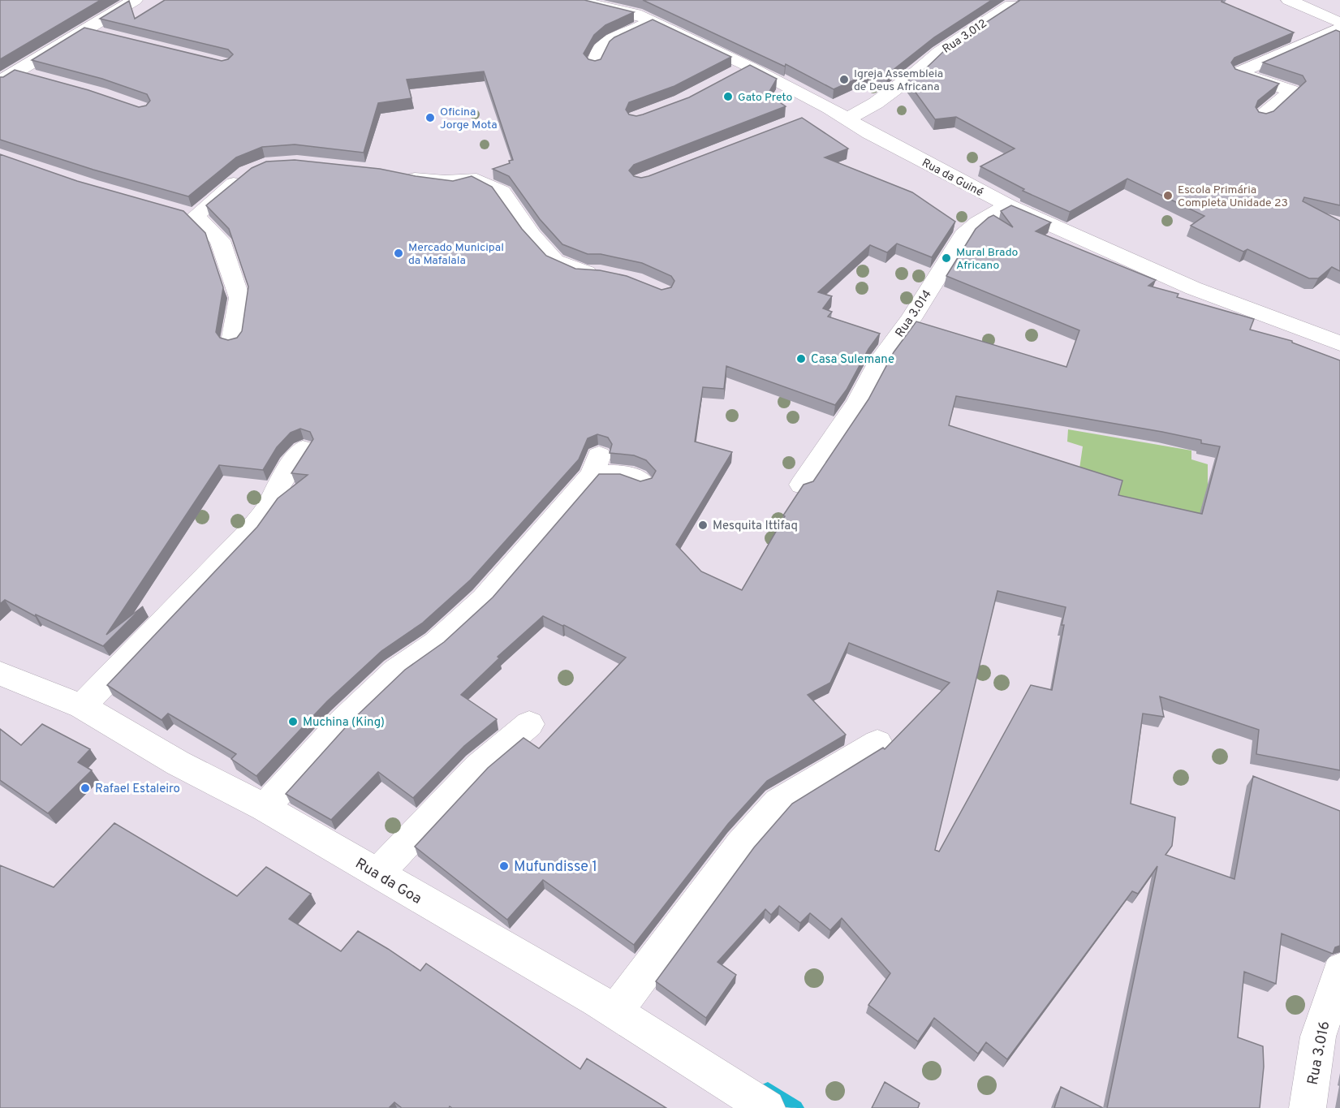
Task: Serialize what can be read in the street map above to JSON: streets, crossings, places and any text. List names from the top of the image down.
{
  "streets": {
    "street": [
      "Rua 3.012",
      "Rua da Guiné",
      "Rua 3.014",
      "Rua da Goa",
      "Rua 3.016"
    ]
  },
  "crossings": [
    ["Rua 3.012", "Rua da Guiné"],
    ["Rua da Guiné", "Rua 3.014"]
  ],
  "places": [
    "Igreja Assembleia de Deus Africana",
    "Gato Preto",
    "Oficina Jorge Mota",
    "Escola Primária Completa Unidade 23",
    "Mercado Municipal da Mafalala",
    "Mural Brado Africano",
    "Casa Sulemane",
    "Mesquita Ittifaq",
    "Muchina (King)",
    "Rafael Estaleiro",
    "Mufundisse 1"
  ]
}
